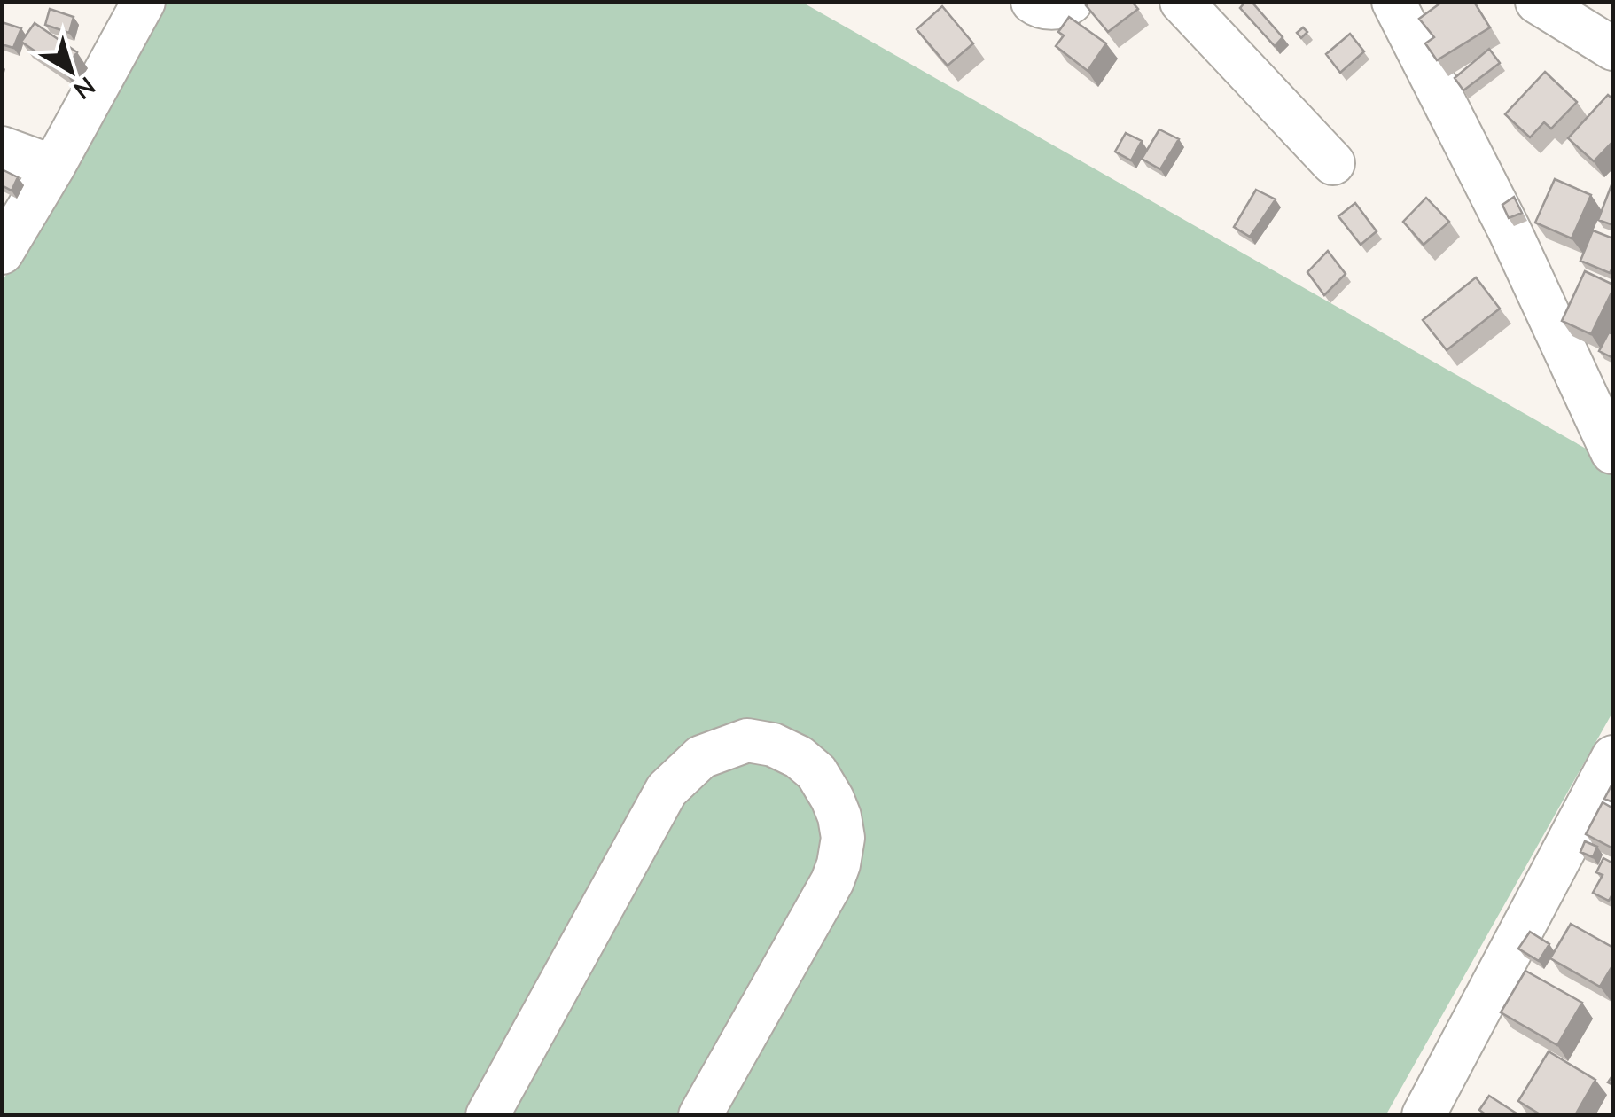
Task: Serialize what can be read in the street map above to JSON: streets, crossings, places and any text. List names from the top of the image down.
{
  "north": "bottom right"
}
